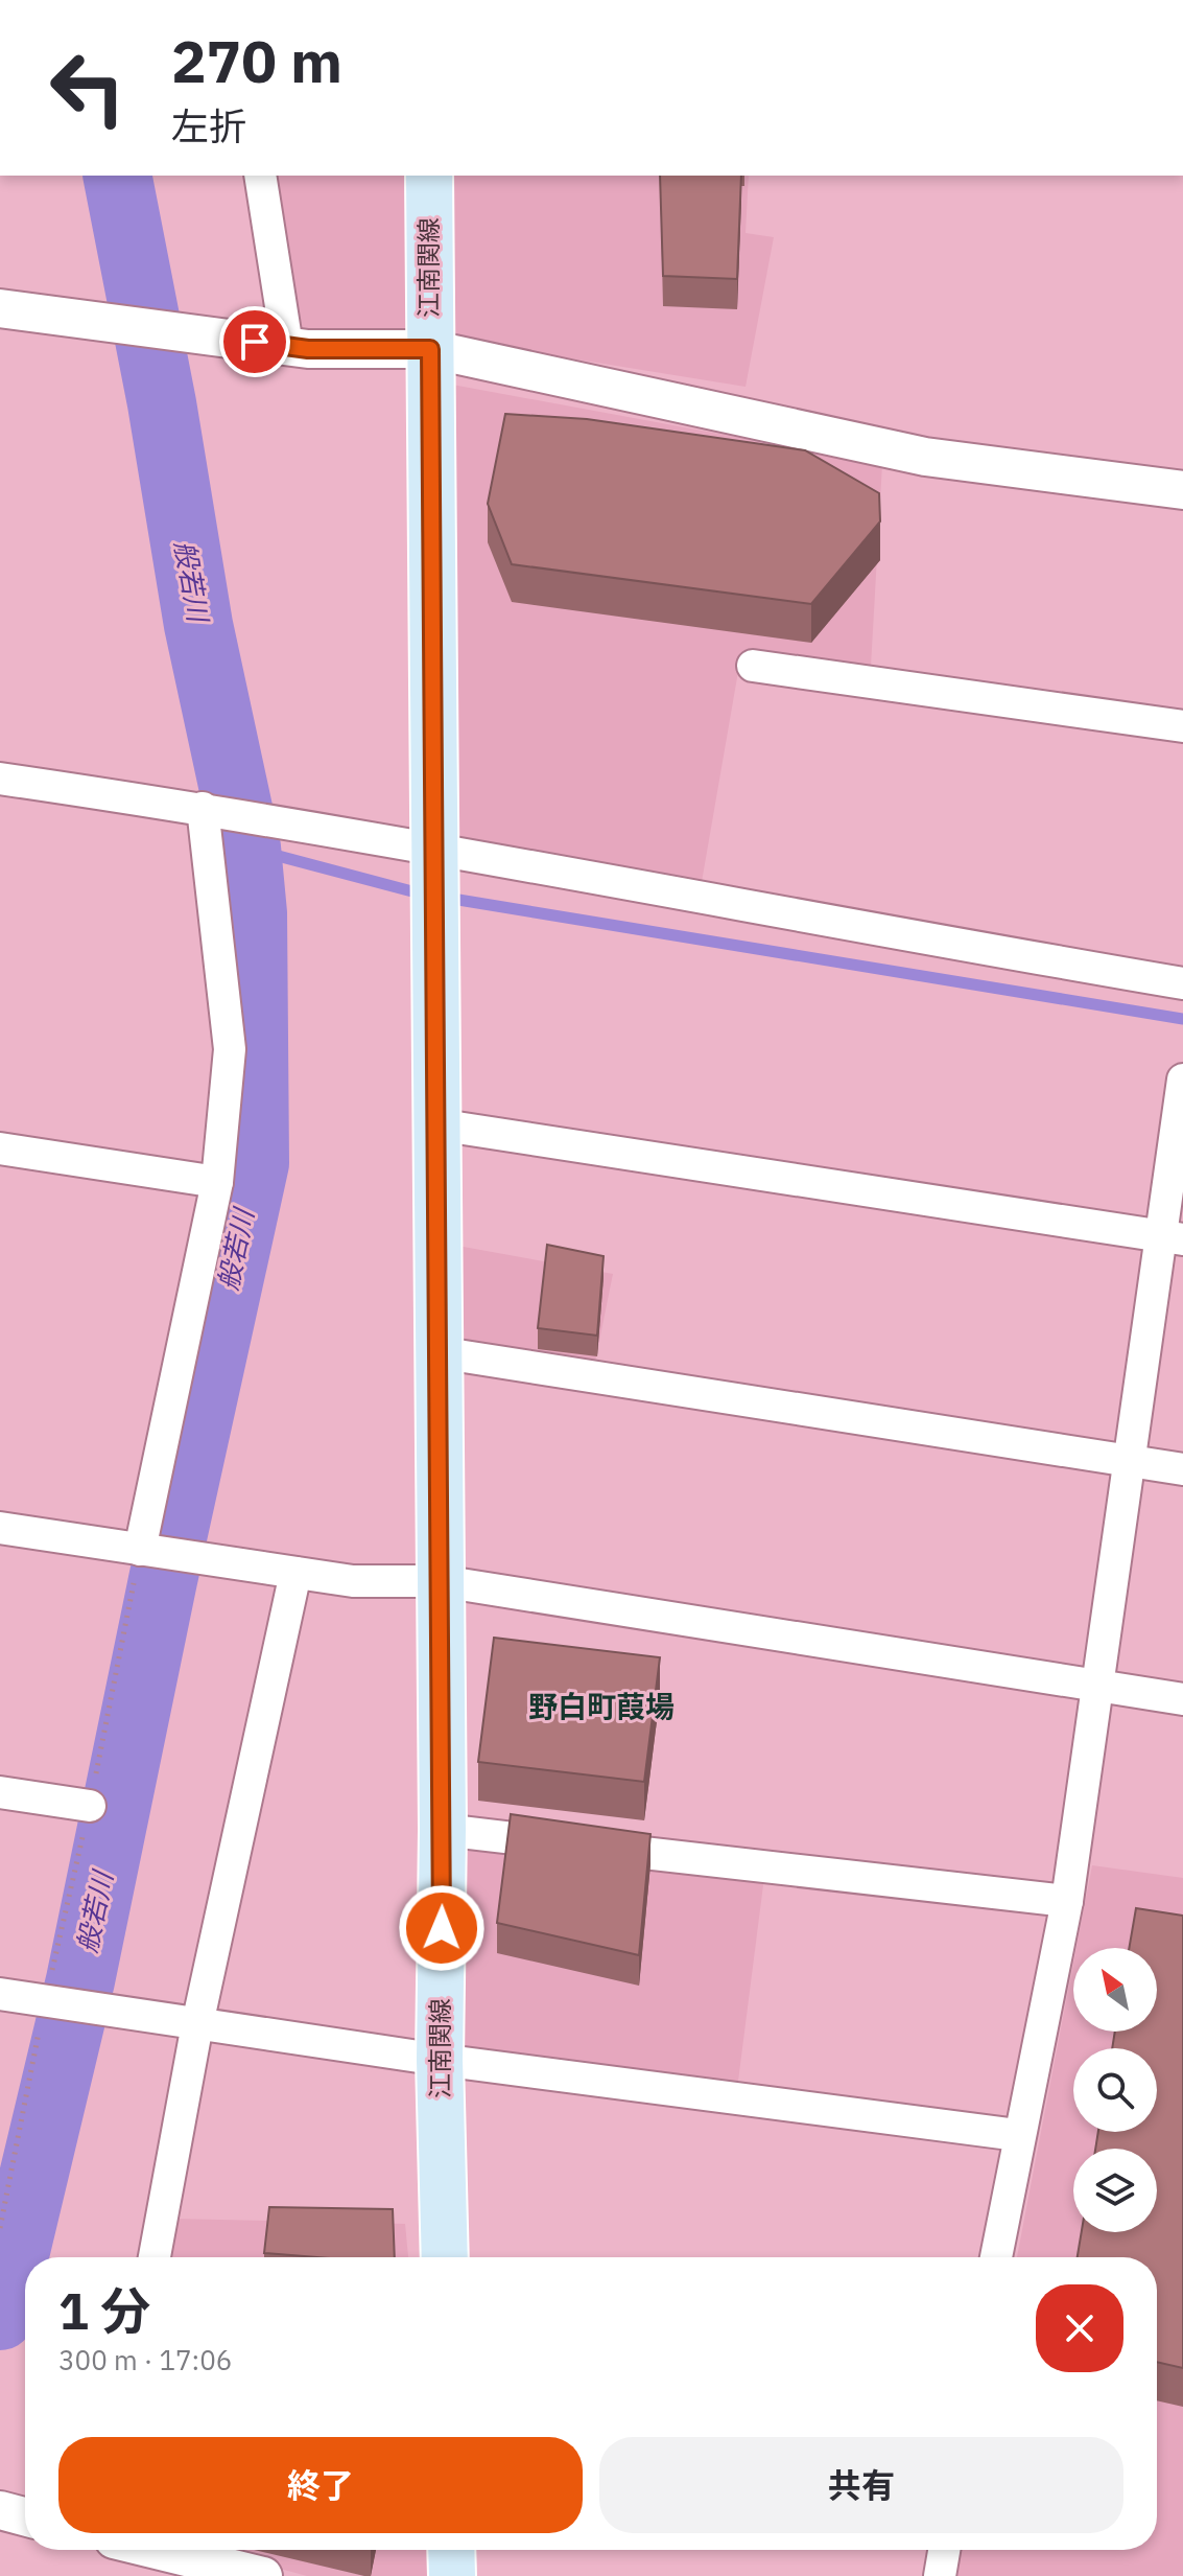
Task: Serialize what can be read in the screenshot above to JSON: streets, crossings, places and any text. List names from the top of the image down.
{
  "streets": {
    "main road": ["江南関線"]
  },
  "districts": ["野白町葭場"],
  "water": ["般若川"],
  "north": "top left",
  "page": {
    "turn": ["270 m", "左折"],
    "heading": ["1 分", "300 m · 17:06"],
    "buttons": ["終了", "共有"]
  }
}
